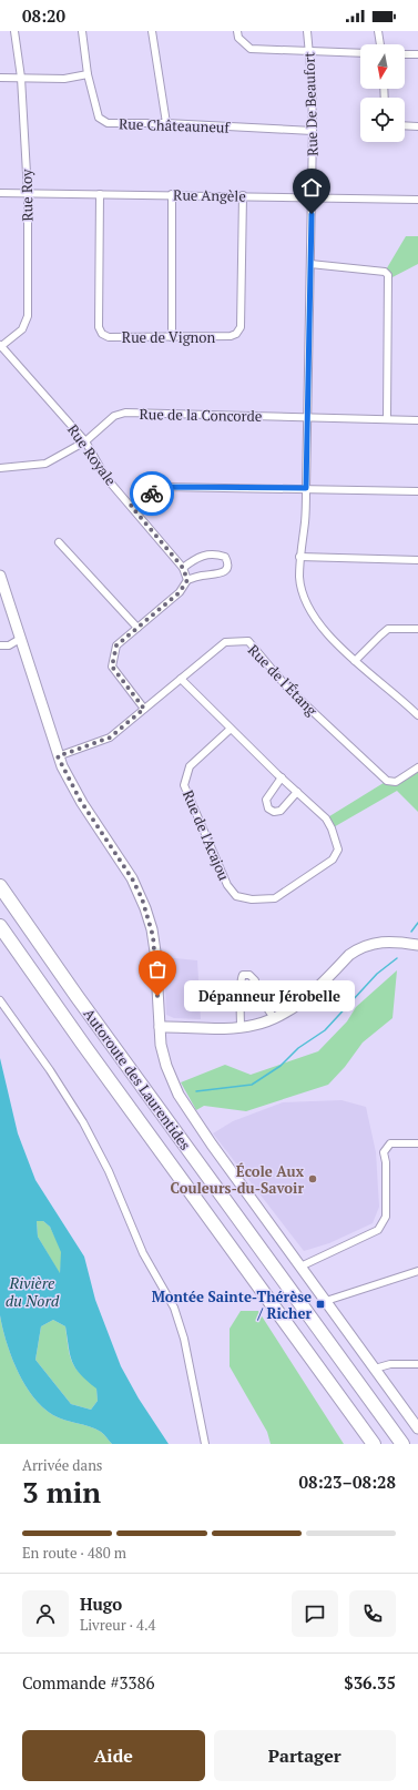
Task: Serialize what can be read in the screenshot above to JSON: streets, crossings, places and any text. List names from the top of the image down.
{
  "streets": {
    "highway": ["Autoroute des Laurentides"],
    "street": [
      "Rue De Beaufort",
      "Rue Châteauneuf",
      "Rue Roy",
      "Rue Angèle",
      "Rue de Vignon",
      "Rue de la Concorde",
      "Rue Royale",
      "Rue de l'Étang",
      "Rue de l'Acajou"
    ]
  },
  "crossings": [
    ["Rue De Beaufort", "Rue Châteauneuf"],
    ["Rue De Beaufort", "Rue Angèle"],
    ["Rue De Beaufort", "Rue de la Concorde"],
    ["Rue Roy", "Rue Angèle"],
    ["Rue Roy", "Rue Royale"],
    ["Rue Angèle", "Rue de Vignon"],
    ["Rue de la Concorde", "Rue Royale"],
    ["Rue de l'Étang", "Rue de l'Acajou"]
  ],
  "water": ["Rivière du Nord"],
  "places": {
    "other": ["Dépanneur Jérobelle", "École Aux Couleurs-du-Savoir"],
    "transit": ["Montée Sainte-Thérèse / Richer"]
  },
  "north": "bottom",
  "page": {
    "status": "08:20",
    "bubble": "Dépanneur Jérobelle",
    "heading": ["3 min", "Arrivée dans", "08:23–08:28"],
    "panel": [
      "Hugo",
      "Livreur · 4.4",
      "Commande #3386",
      "$36.35"
    ],
    "bar": "En route · 480 m",
    "buttons": ["Aide", "Partager"]
  }
}
